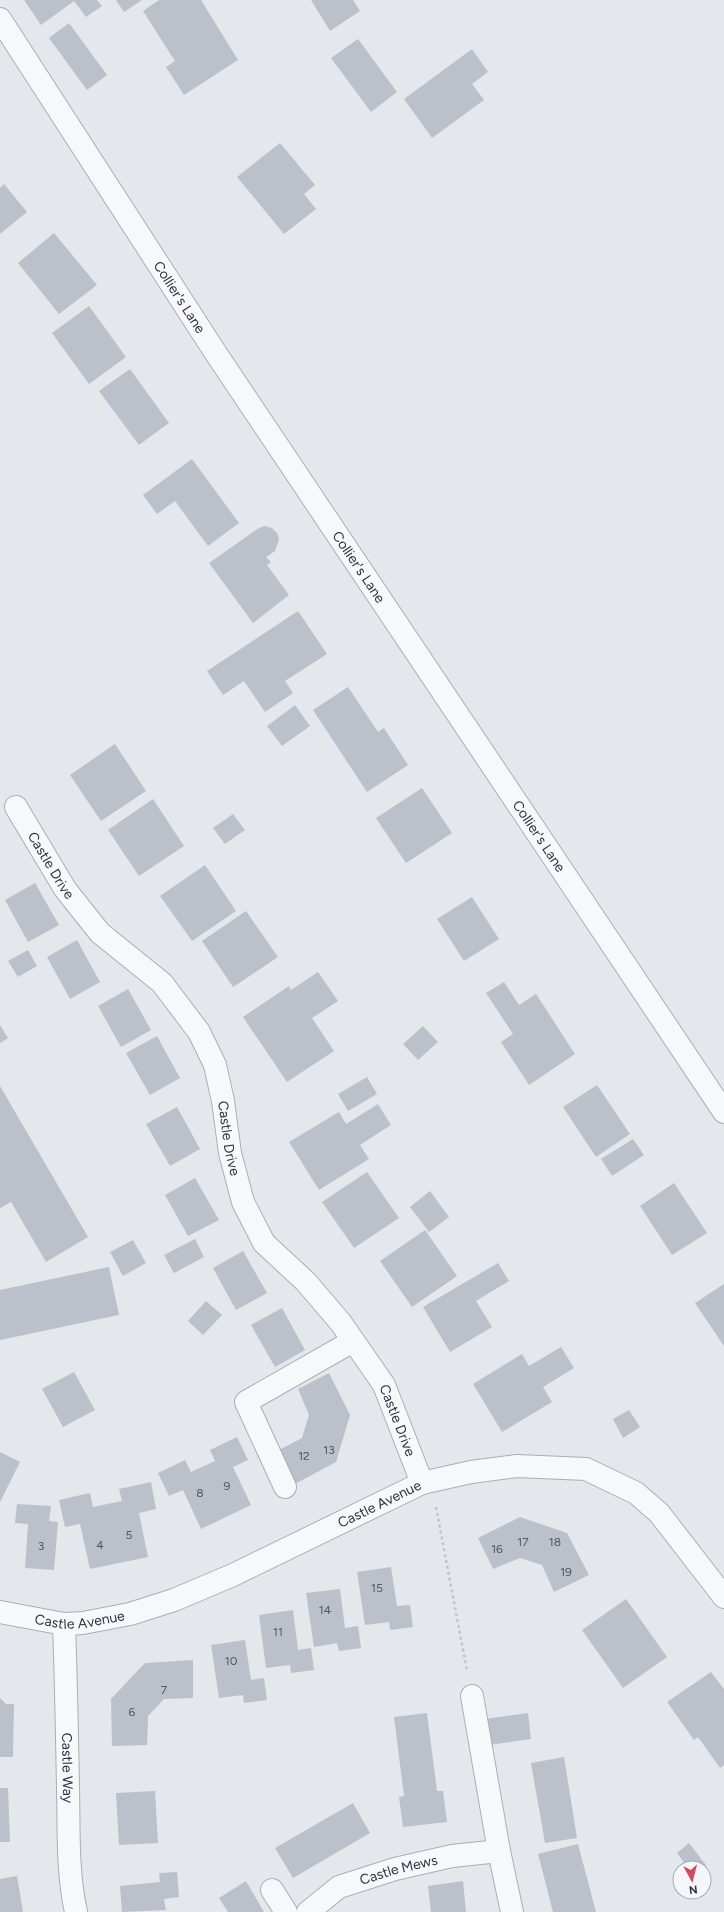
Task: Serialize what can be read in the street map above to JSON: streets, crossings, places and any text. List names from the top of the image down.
{
  "streets": {
    "street": [
      "Collier's Lane",
      "Castle Drive",
      "Castle Avenue",
      "Castle Way",
      "Castle Mews"
    ]
  },
  "crossings": [
    ["Castle Drive", "Castle Avenue"],
    ["Castle Avenue", "Castle Way"]
  ],
  "house_numbers": [
    "13",
    "12",
    "9",
    "8",
    "5",
    "17",
    "18",
    "4",
    "3",
    "16",
    "19",
    "15",
    "14",
    "11",
    "10",
    "7",
    "6"
  ],
  "north": "bottom"
}
